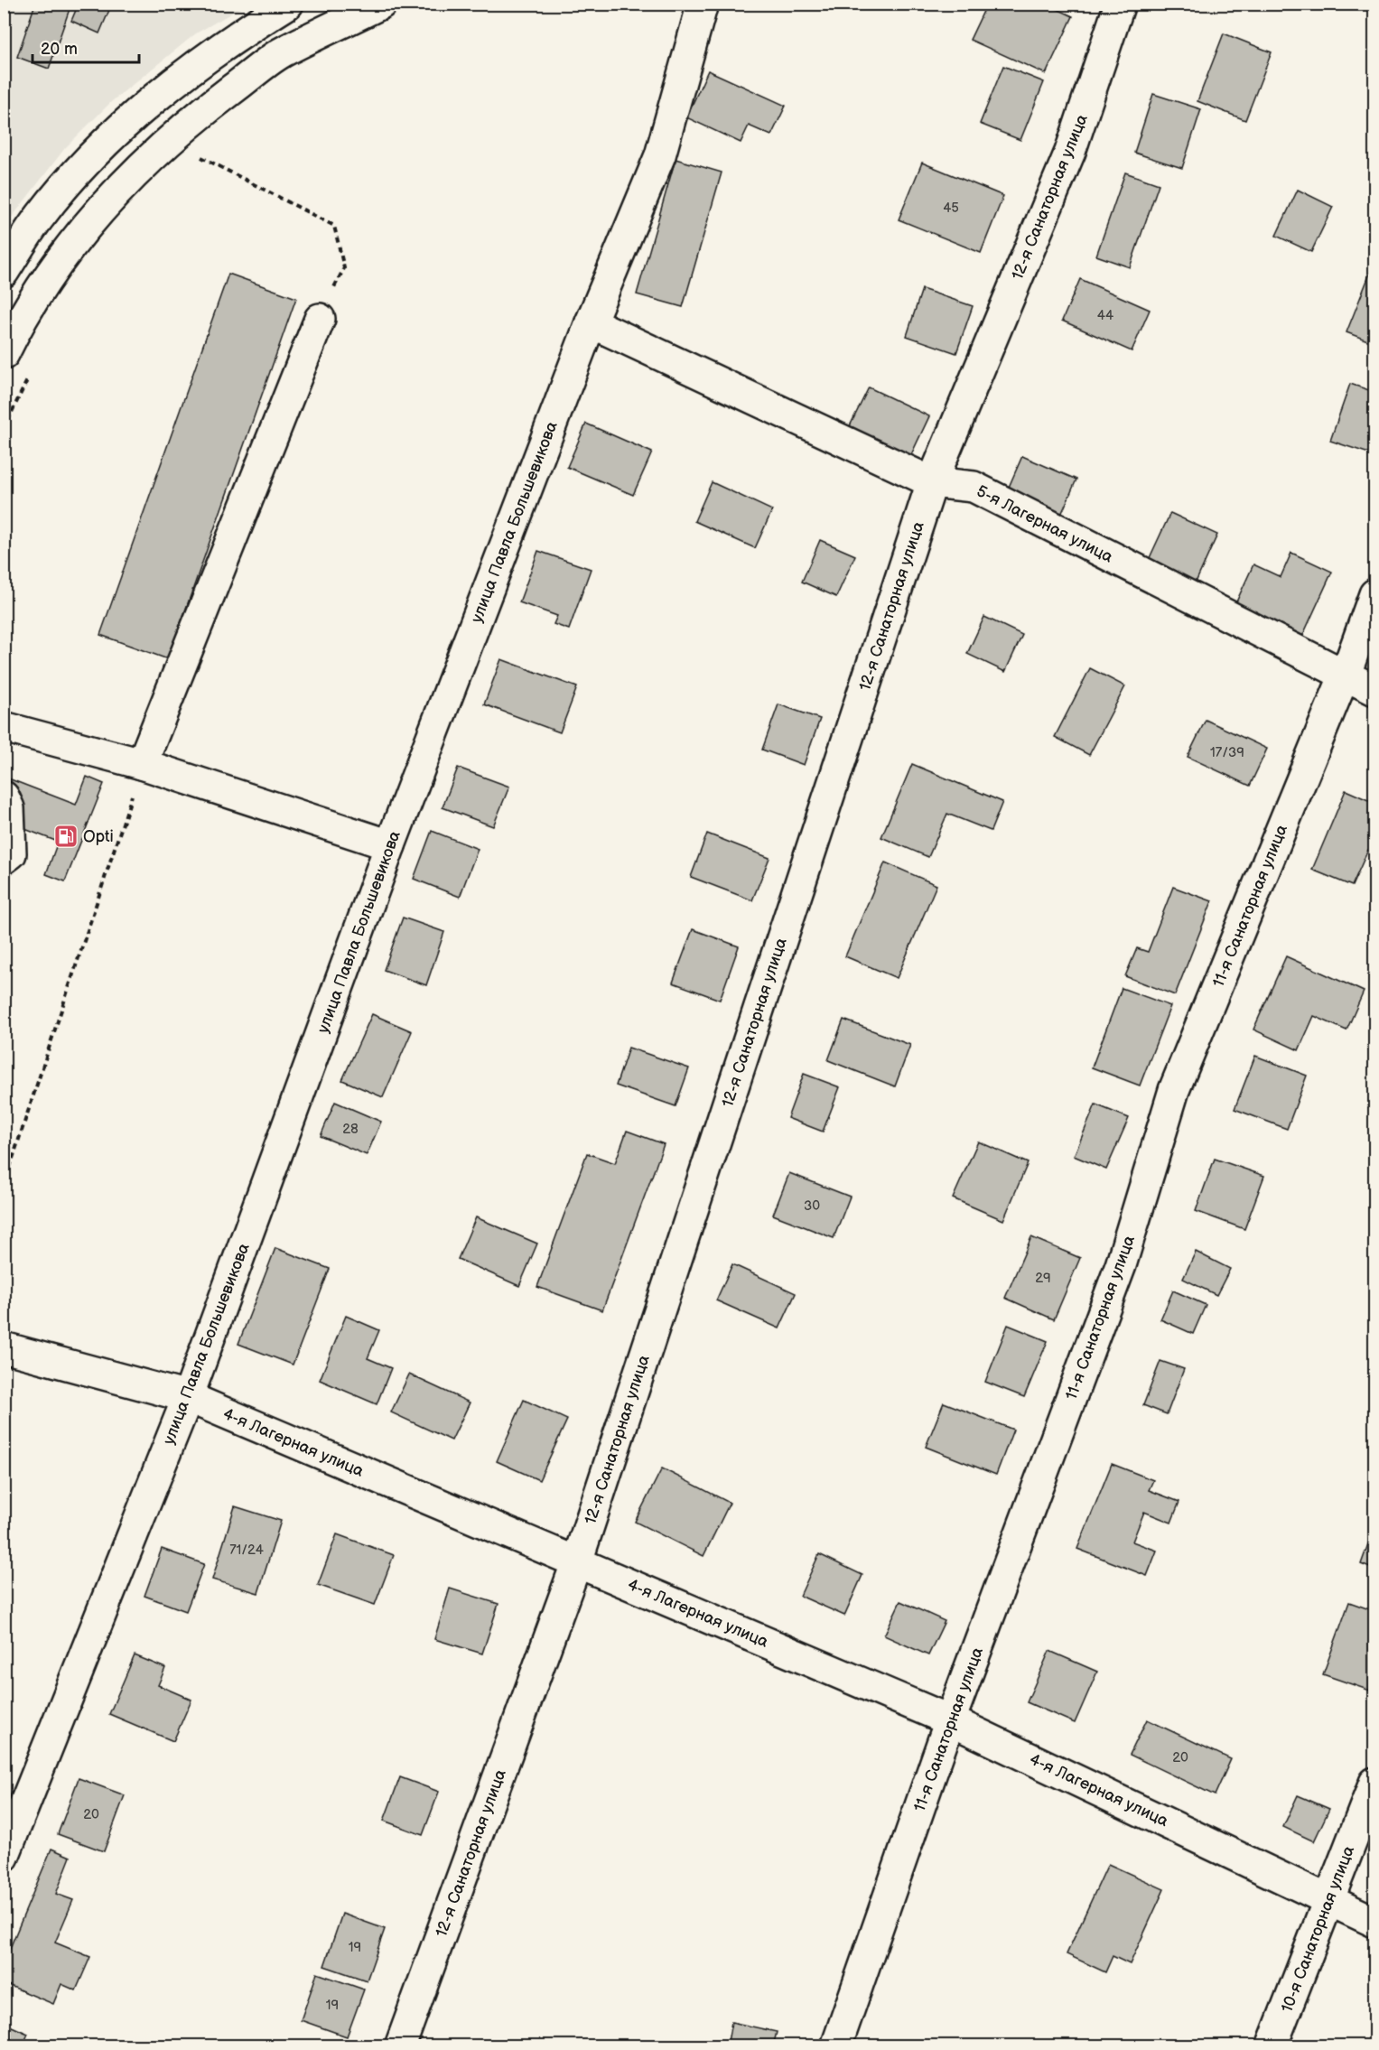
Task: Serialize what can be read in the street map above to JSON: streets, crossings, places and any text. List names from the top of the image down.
{
  "streets": {
    "street": [
      "12-я Санаторная улица",
      "улица Павла Большевикова",
      "5-я Лагерная улица",
      "11-я Санаторная улица",
      "4-я Лагерная улица",
      "10-я Санаторная улица"
    ]
  },
  "crossings": [
    ["12-я Санаторная улица", "5-я Лагерная улица"],
    ["12-я Санаторная улица", "4-я Лагерная улица"],
    ["улица Павла Большевикова", "5-я Лагерная улица"],
    ["улица Павла Большевикова", "4-я Лагерная улица"],
    ["5-я Лагерная улица", "11-я Санаторная улица"],
    ["11-я Санаторная улица", "4-я Лагерная улица"],
    ["4-я Лагерная улица", "10-я Санаторная улица"]
  ],
  "places": {
    "fuel station": ["Opti"]
  },
  "house_numbers": [
    "45",
    "44",
    "17/39",
    "28",
    "30",
    "29",
    "71/24",
    "20",
    "20",
    "19",
    "19"
  ],
  "scale_bar": "20 m"
}
